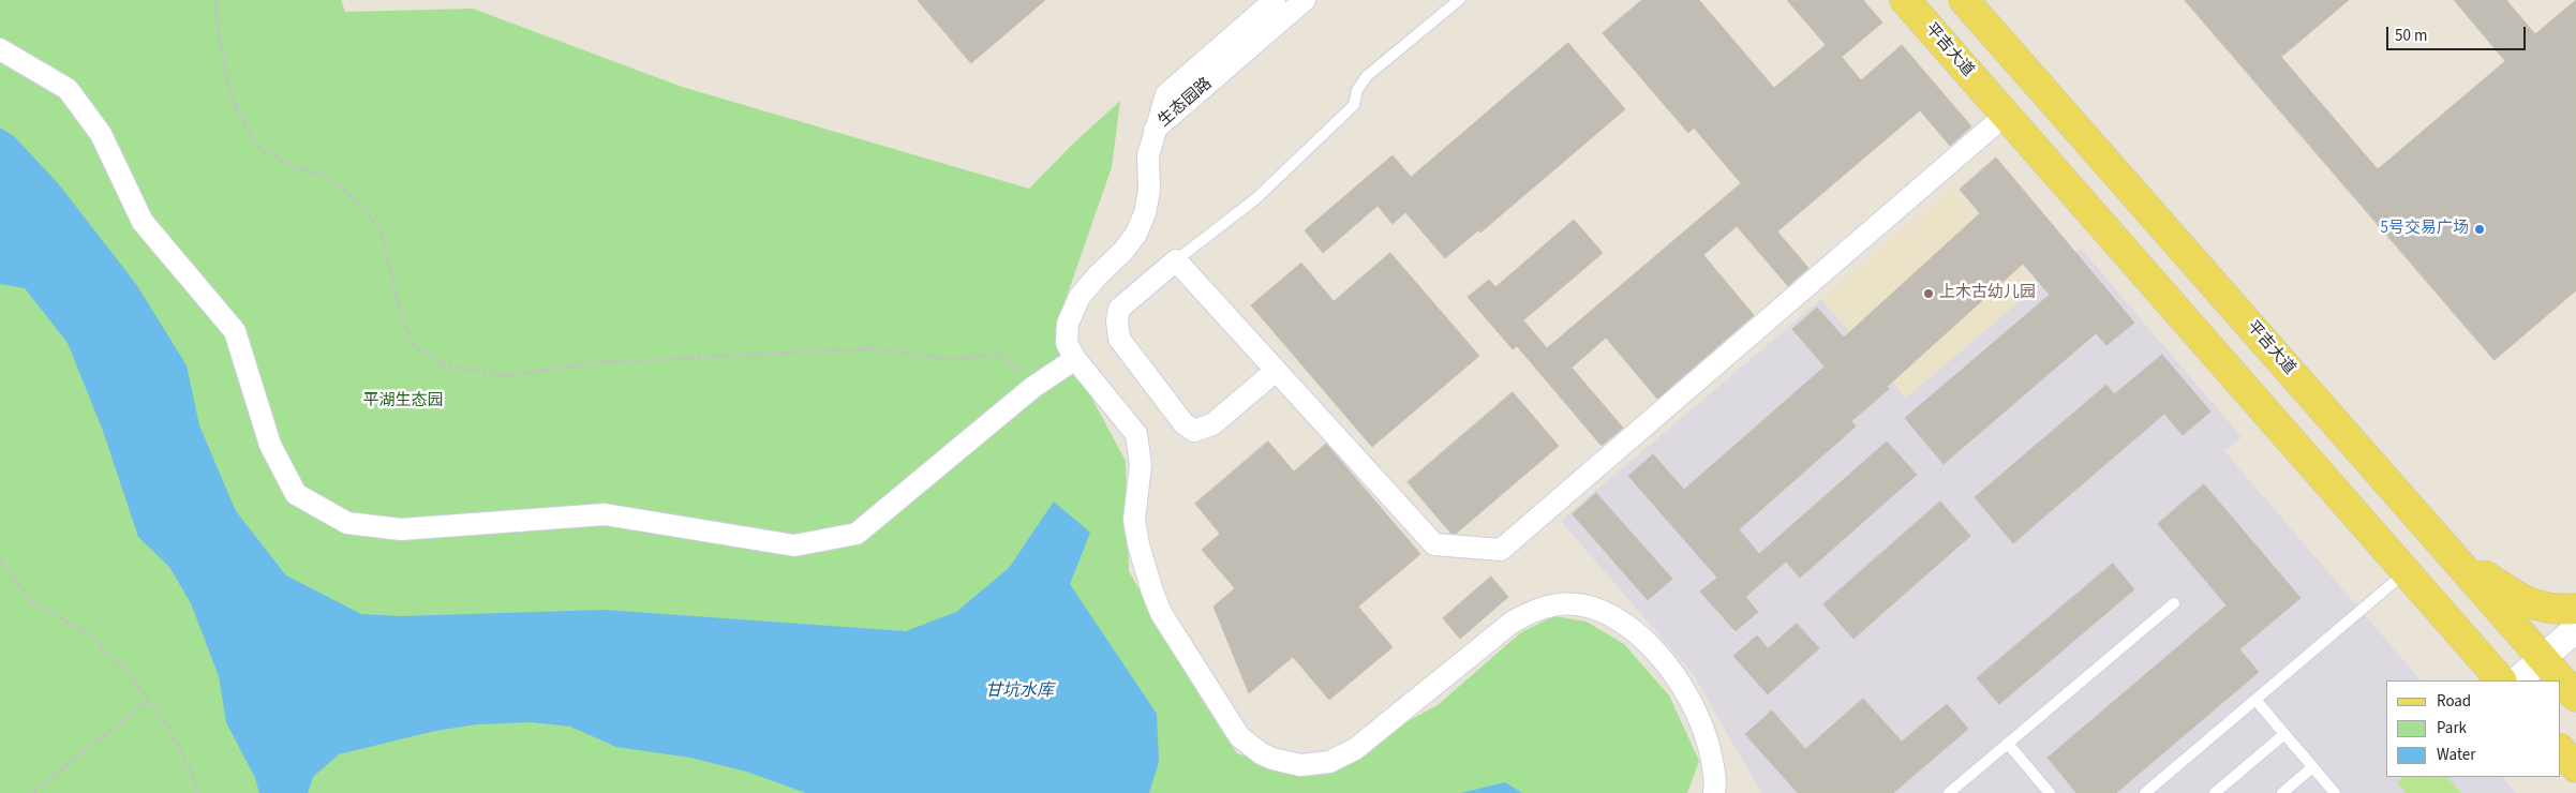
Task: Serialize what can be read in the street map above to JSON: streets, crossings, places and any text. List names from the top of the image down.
{
  "streets": {
    "main road": ["平吉大道"],
    "street": ["生态园路"]
  },
  "water": ["甘坑水库"],
  "parks": ["平湖生态园"],
  "places": ["5号交易广场", "上木古幼儿园"],
  "legend": ["Road", "Park", "Water"],
  "scale_bar": "50 m"
}
